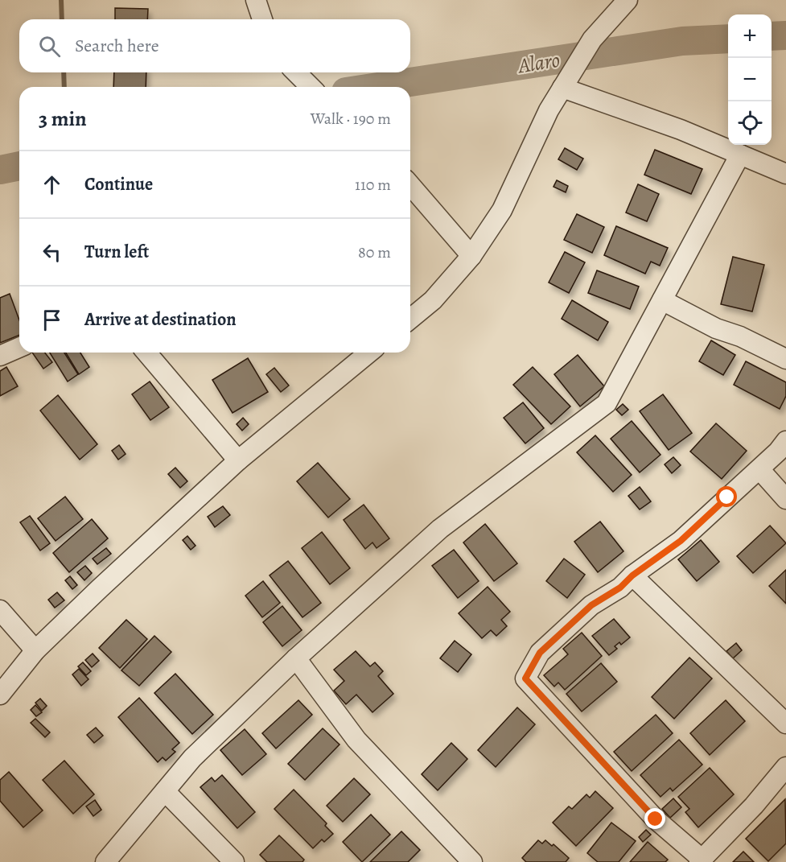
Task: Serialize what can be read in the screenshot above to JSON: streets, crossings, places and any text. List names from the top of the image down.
{
  "water": ["Alaro"],
  "page": {
    "map_buttons": ["+", "−"],
    "search": "Search here",
    "heading": ["3 min", "Walk · 190 m"],
    "list": [
      ["Continue", "110 m"],
      ["Turn left", "80 m"],
      "Arrive at destination"
    ]
  }
}
